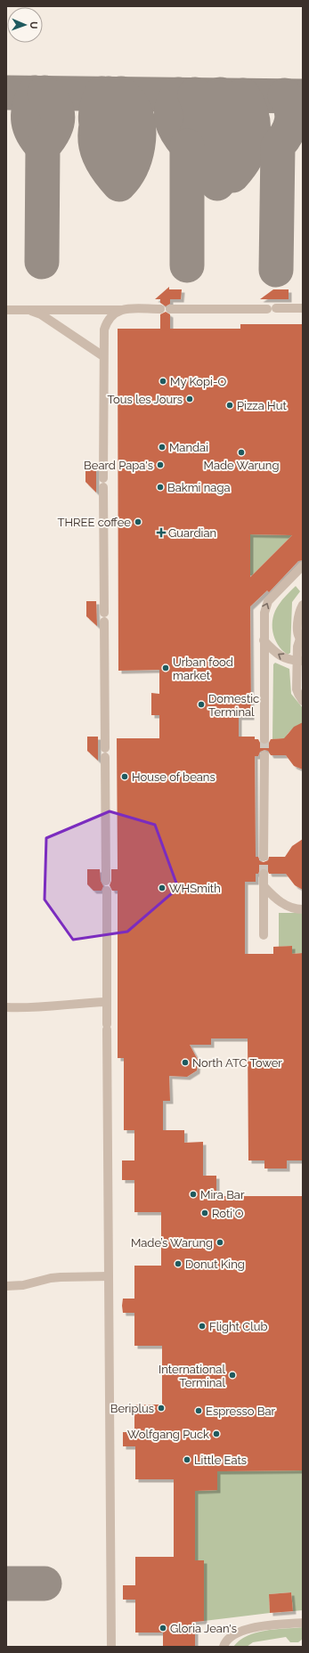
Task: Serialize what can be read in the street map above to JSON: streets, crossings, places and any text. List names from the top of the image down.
{
  "places": {
    "other": [
      "My Kopi-O",
      "Tous les Jours",
      "Pizza Hut",
      "Mandai",
      "Made Warung",
      "Beard Papa's",
      "Bakmi naga",
      "THREE coffee",
      "Urban food market",
      "Domestic Terminal",
      "House of beans",
      "WHSmith",
      "North ATC Tower",
      "Mira Bar",
      "Roti'O",
      "Made’s Warung",
      "Donut King",
      "Flight Club",
      "International Terminal",
      "Beriplus",
      "Espresso Bar",
      "Wolfgang Puck",
      "Little Eats",
      "Gloria Jean's"
    ],
    "health": ["Guardian"]
  },
  "north": "right"
}
